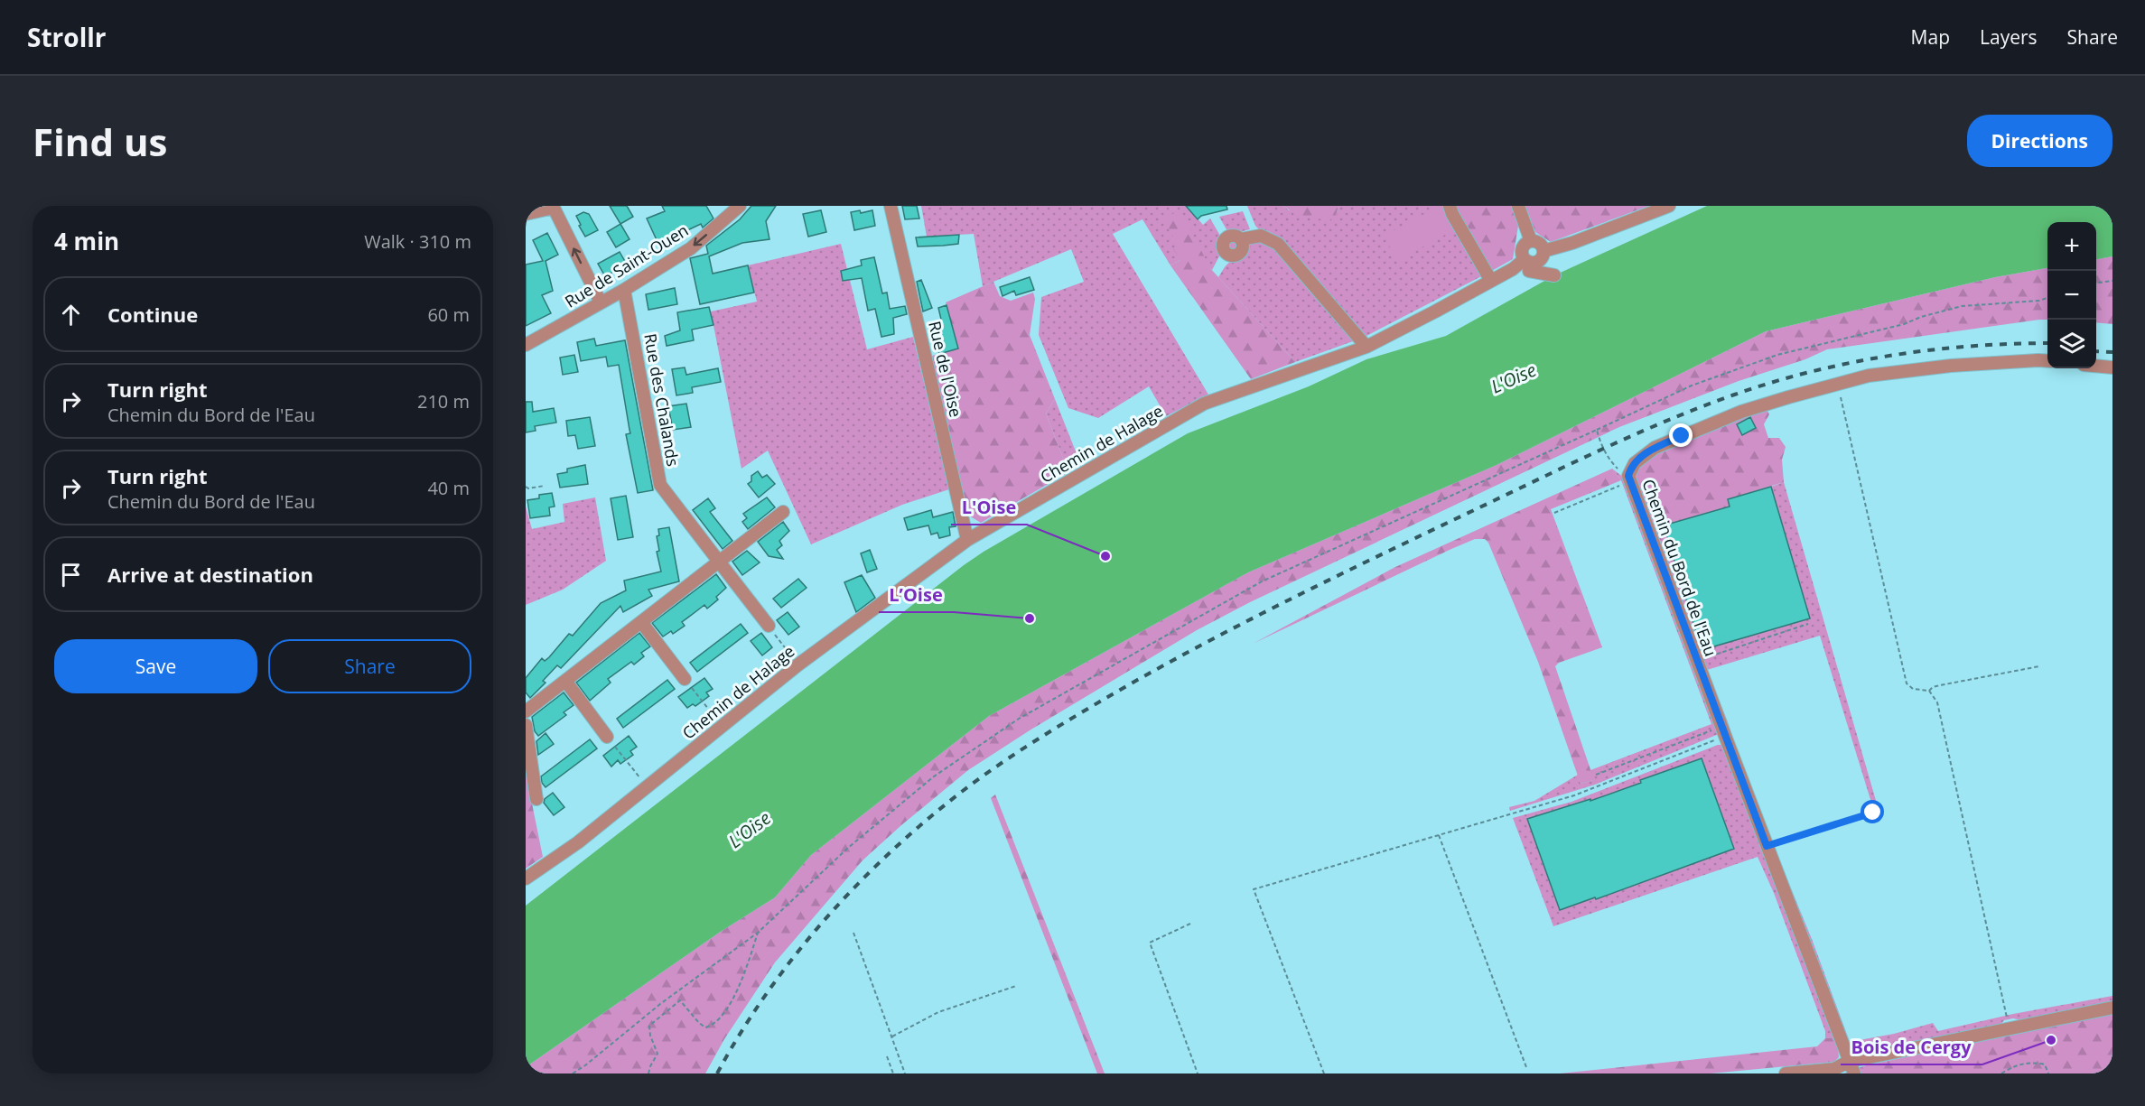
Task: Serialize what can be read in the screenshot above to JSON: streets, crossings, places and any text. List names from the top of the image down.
{
  "streets": {
    "street": [
      "Rue de Saint-Ouen",
      "Rue de l'Oise",
      "Rue des Chalands",
      "Chemin de Halage",
      "Chemin du Bord de l'Eau"
    ]
  },
  "crossings": [
    ["Rue de Saint-Ouen", "Rue des Chalands"],
    ["Rue de l'Oise", "Chemin de Halage"]
  ],
  "one_way": ["Rue de Saint-Ouen"],
  "water": ["L'Oise"],
  "places": ["L'Oise", "L’Oise", "Bois de Cergy"],
  "page": {
    "header": "Strollr",
    "nav": ["Map", "Layers", "Share"],
    "buttons": [
      "Directions",
      ["Save", "Share"]
    ],
    "title": "Find us",
    "heading": ["4 min", "Walk · 310 m"],
    "map_buttons": ["+", "−"],
    "list": [
      ["Continue", "60 m"],
      ["Turn right", "Chemin du Bord de l'Eau", "210 m"],
      ["Turn right", "Chemin du Bord de l'Eau", "40 m"],
      "Arrive at destination"
    ]
  }
}
